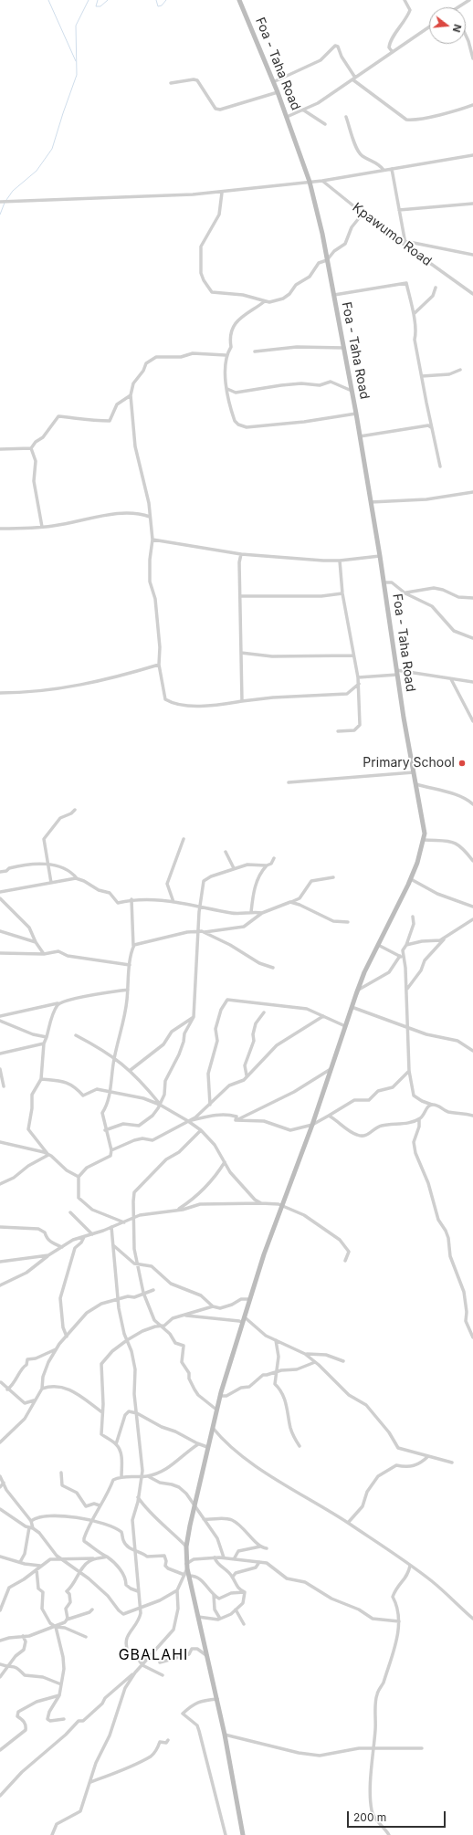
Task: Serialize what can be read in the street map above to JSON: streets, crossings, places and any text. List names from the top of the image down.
{
  "streets": {
    "street": ["Foa - Taha Road", "Kpawumo Road"]
  },
  "districts": ["GBALAHI"],
  "places": ["Primary School"],
  "scale_bar": "200 m",
  "north": "right"
}
